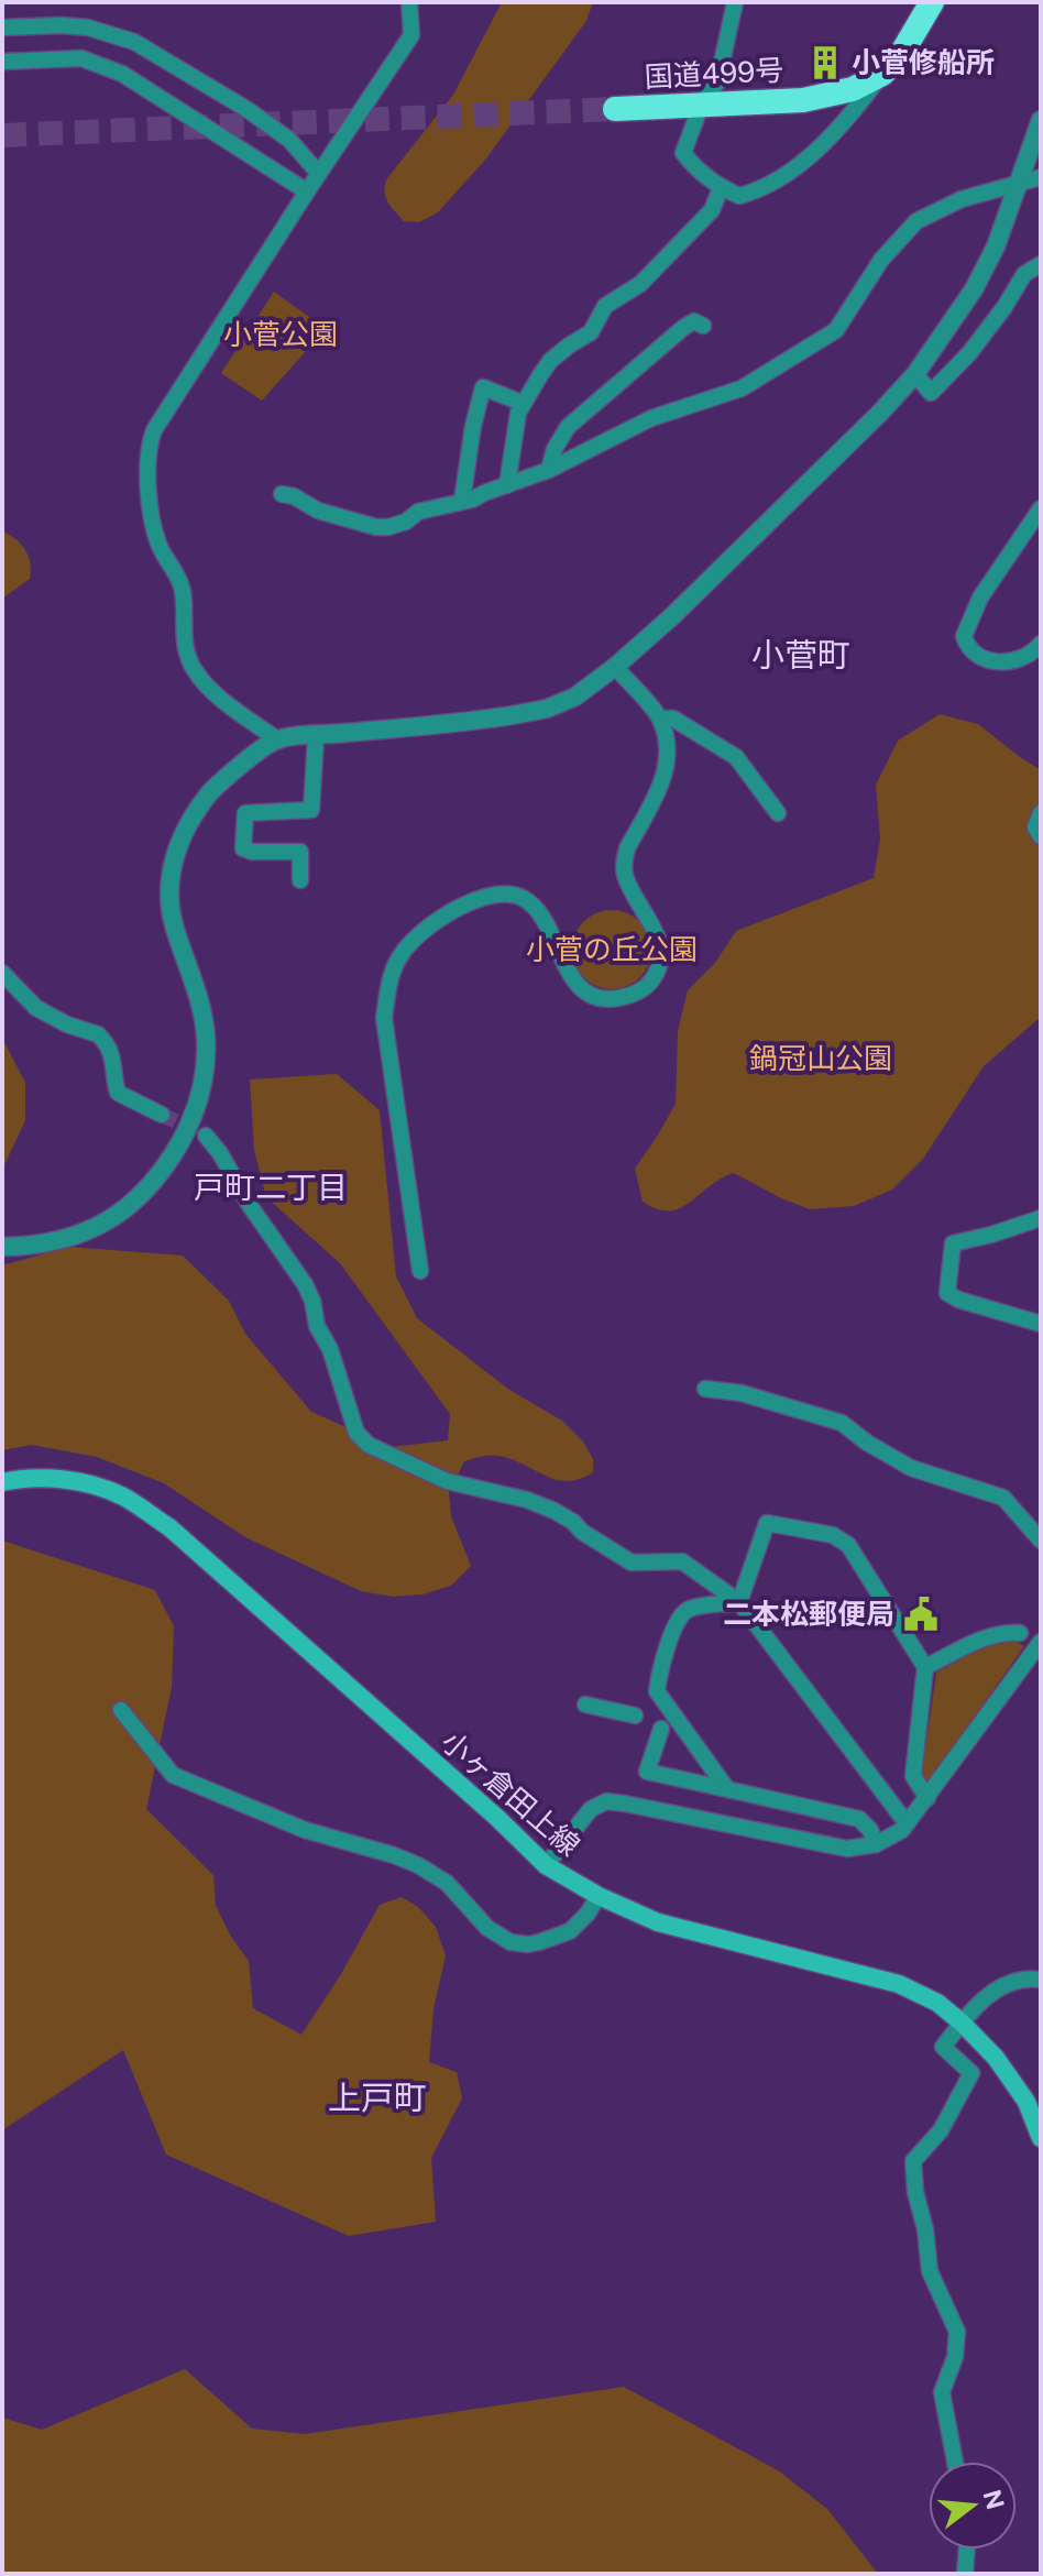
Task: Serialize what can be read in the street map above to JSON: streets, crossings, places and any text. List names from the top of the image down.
{
  "streets": {
    "highway": ["国道499号"],
    "main road": ["小ヶ倉田上線"]
  },
  "districts": ["小菅町", "戸町二丁目", "上戸町"],
  "parks": ["小菅公園", "小菅の丘公園", "鍋冠山公園"],
  "places": {
    "building": ["小菅修船所"],
    "public building": ["二本松郵便局"]
  },
  "north": "right"
}
